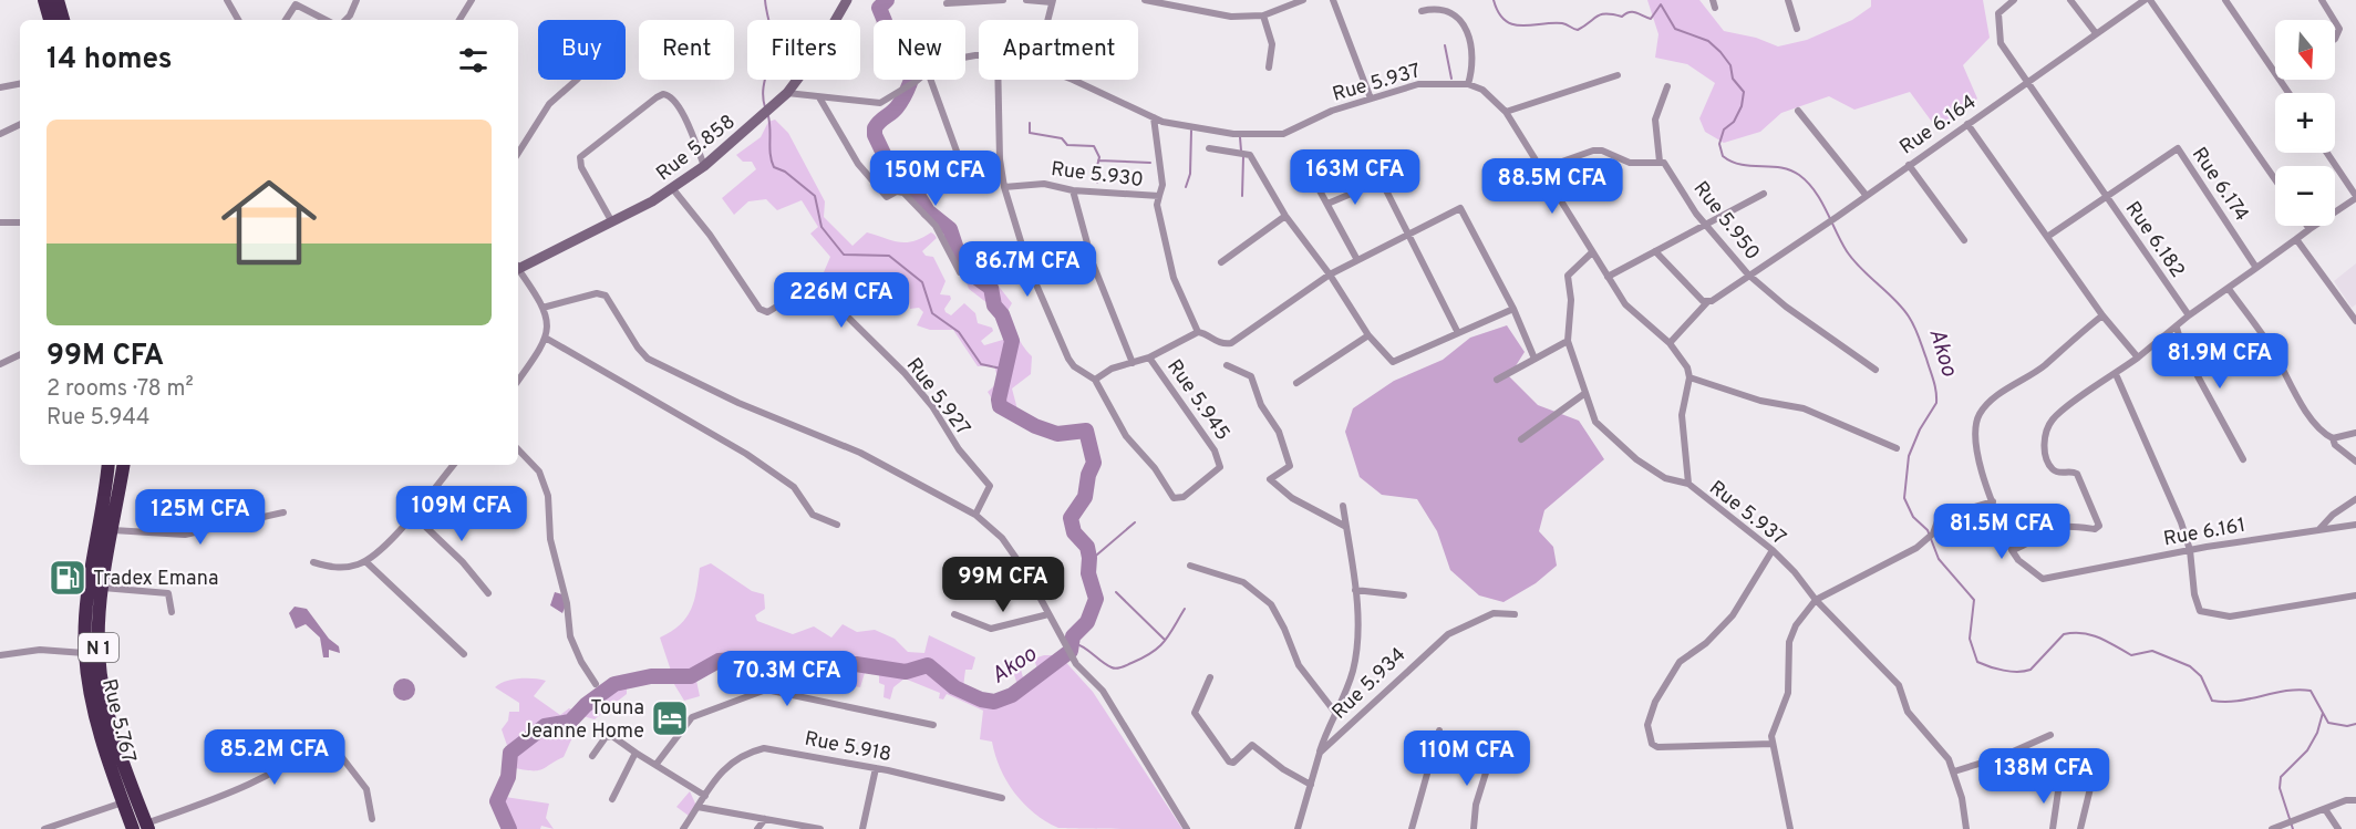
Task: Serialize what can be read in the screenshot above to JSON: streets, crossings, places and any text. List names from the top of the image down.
{
  "streets": {
    "highway": ["N 1", "Rue 5.767"],
    "street": [
      "Rue 5.937",
      "Rue 6.164",
      "Rue 5.858",
      "Rue 5.930",
      "Rue 6.174",
      "Rue 5.950",
      "Rue 6.182",
      "Rue 5.927",
      "Rue 5.945",
      "Rue 6.161",
      "Rue 5.934",
      "Rue 5.918"
    ]
  },
  "crossings": [
    ["Rue 5.937", "Rue 5.858"],
    ["Rue 5.937", "Rue 5.930"],
    ["Rue 6.164", "Rue 5.950"],
    ["Rue 6.164", "Rue 6.182"],
    ["Rue 5.858", "Rue 5.927"],
    ["Rue 5.930", "Rue 5.945"],
    ["Rue 6.174", "Rue 6.182"],
    ["N 1", "Rue 5.767"]
  ],
  "water": ["Akoo"],
  "places": {
    "fuel station": ["Tradex Emana"],
    "hotel": ["Touna Jeanne Home"]
  },
  "north": "bottom",
  "page": {
    "map_buttons": ["+", "−"],
    "chip": [
      "Buy",
      "Rent",
      "Filters",
      "New",
      "Apartment"
    ],
    "heading": "14 homes",
    "list": [
      {
        "name": "99M CFA",
        "note": "2 rooms · 78 m² · Rue 5.944"
      }
    ],
    "price": [
      "163M CFA",
      "150M CFA",
      "88.5M CFA",
      "86.7M CFA",
      "226M CFA",
      "81.9M CFA",
      "109M CFA",
      "125M CFA",
      "81.5M CFA",
      "99M CFA",
      "70.3M CFA",
      "85.2M CFA",
      "110M CFA",
      "138M CFA"
    ]
  }
}
